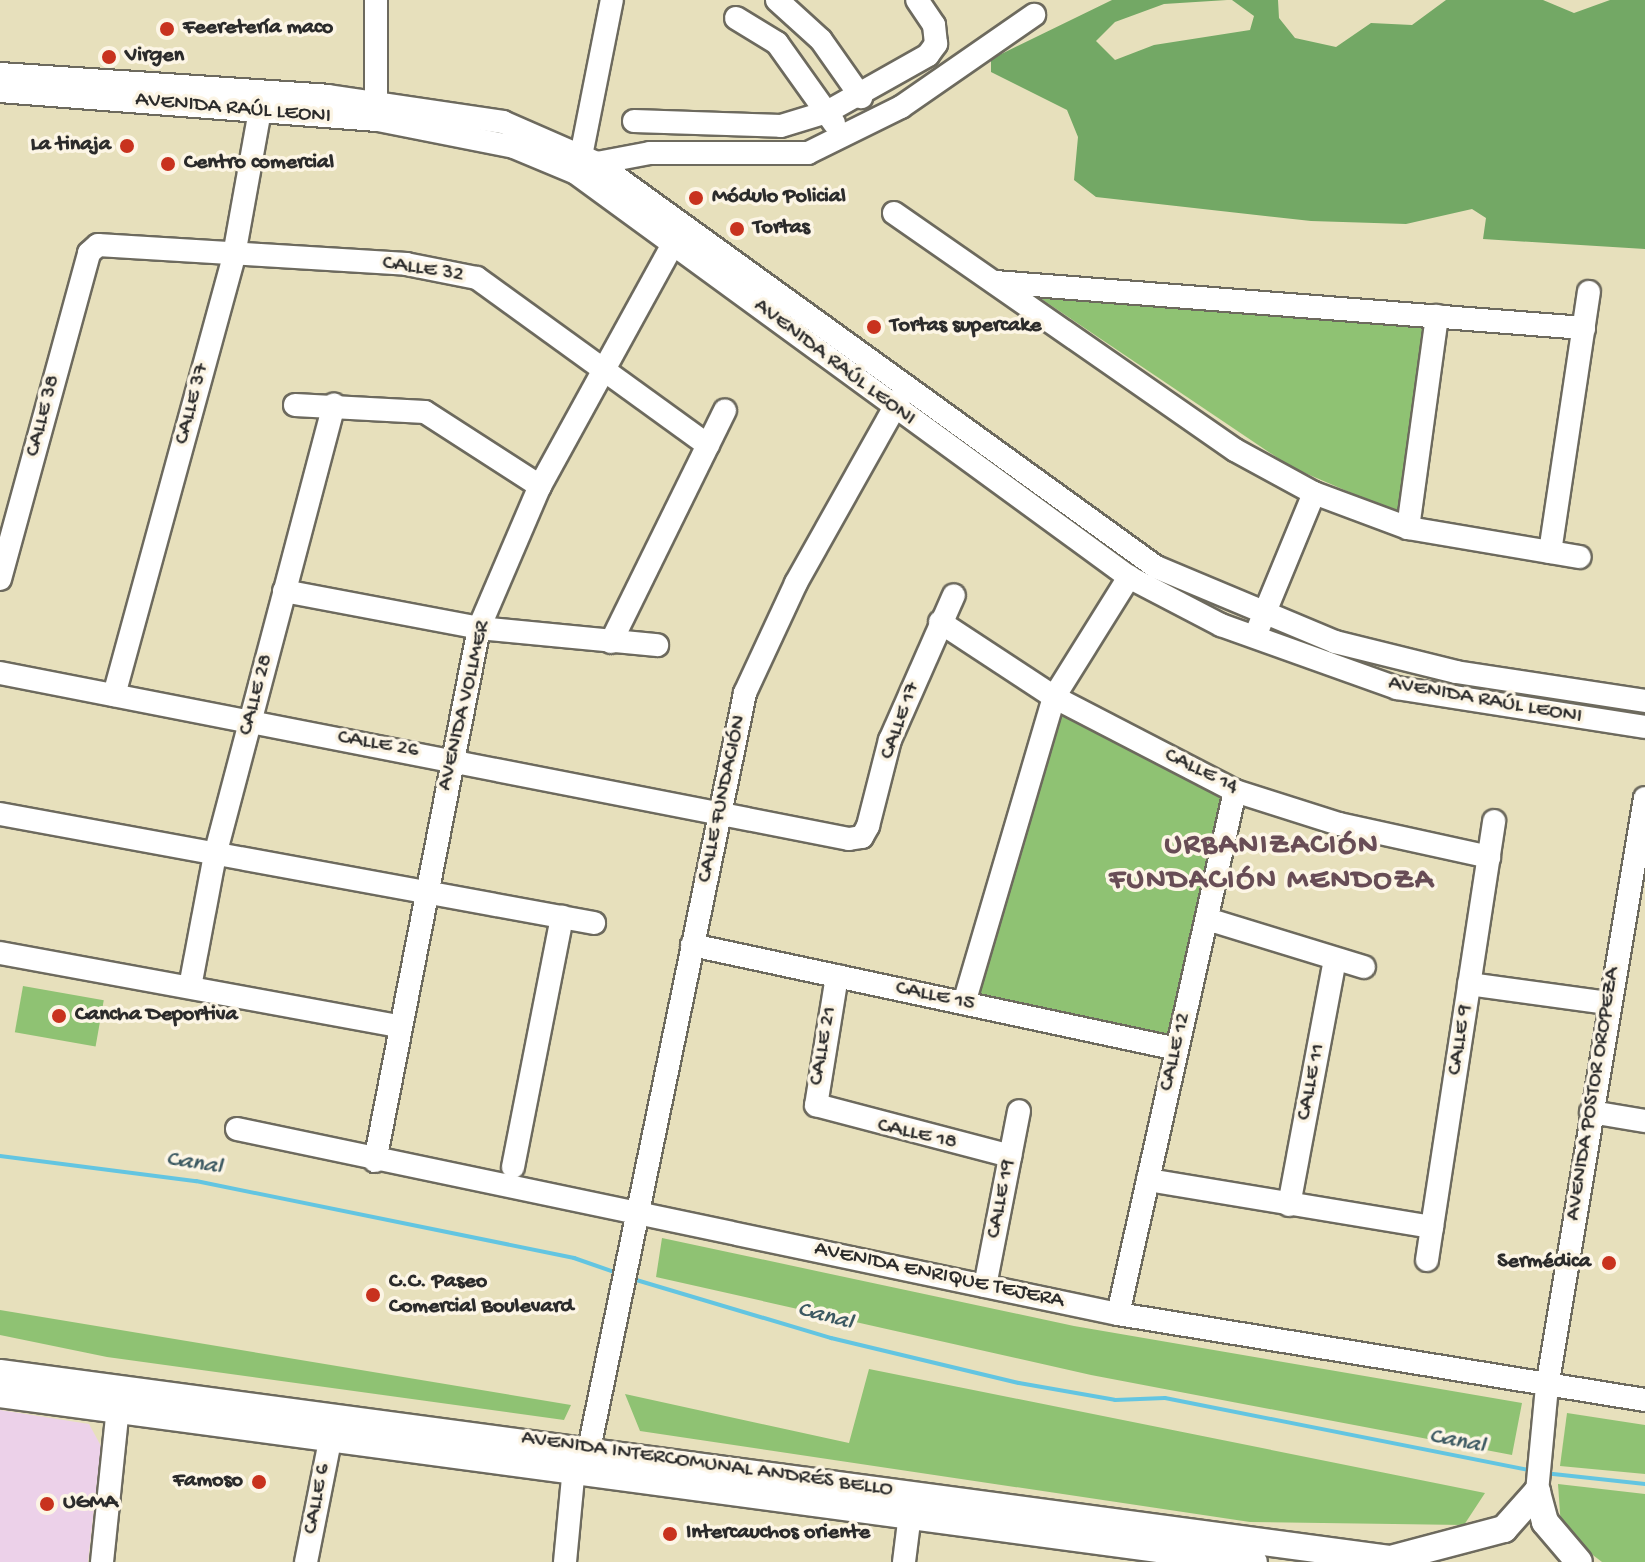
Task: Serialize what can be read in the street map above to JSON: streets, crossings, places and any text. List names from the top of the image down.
{
  "streets": {
    "main road": ["AVENIDA INTERCOMUNAL ANDRÉS BELLO"],
    "street": [
      "AVENIDA RAÚL LEONI",
      "CALLE 32",
      "CALLE 37",
      "CALLE 38",
      "CALLE 28",
      "AVENIDA VOLLMER",
      "CALLE 17",
      "CALLE 26",
      "CALLE 14",
      "CALLE FUNDACIÓN",
      "CALLE 15",
      "CALLE 9",
      "CALLE 21",
      "CALLE 12",
      "CALLE 11",
      "AVENIDA POSTOR OROPEZA",
      "CALLE 18",
      "CALLE 19",
      "AVENIDA ENRIQUE TEJERA",
      "CALLE 6"
    ]
  },
  "crossings": [
    ["AVENIDA RAÚL LEONI", "CALLE 37"],
    ["AVENIDA RAÚL LEONI", "AVENIDA VOLLMER"],
    ["AVENIDA RAÚL LEONI", "CALLE FUNDACIÓN"],
    ["CALLE 32", "CALLE 37"],
    ["CALLE 32", "CALLE 38"],
    ["CALLE 32", "AVENIDA VOLLMER"],
    ["CALLE 37", "CALLE 26"],
    ["CALLE 28", "CALLE 26"],
    ["AVENIDA VOLLMER", "CALLE 26"],
    ["AVENIDA VOLLMER", "AVENIDA ENRIQUE TEJERA"],
    ["CALLE 17", "CALLE 26"],
    ["CALLE 17", "CALLE 14"],
    ["CALLE 26", "CALLE FUNDACIÓN"],
    ["CALLE 14", "CALLE 9"],
    ["CALLE 14", "CALLE 12"],
    ["CALLE FUNDACIÓN", "CALLE 15"],
    ["CALLE FUNDACIÓN", "AVENIDA ENRIQUE TEJERA"],
    ["CALLE FUNDACIÓN", "AVENIDA INTERCOMUNAL ANDRÉS BELLO"],
    ["CALLE 15", "CALLE 21"],
    ["CALLE 15", "CALLE 12"],
    ["CALLE 21", "CALLE 18"],
    ["CALLE 12", "AVENIDA ENRIQUE TEJERA"],
    ["AVENIDA POSTOR OROPEZA", "AVENIDA ENRIQUE TEJERA"],
    ["CALLE 18", "CALLE 19"],
    ["CALLE 19", "AVENIDA ENRIQUE TEJERA"],
    ["AVENIDA INTERCOMUNAL ANDRÉS BELLO", "CALLE 6"]
  ],
  "districts": ["URBANIZACIÓN FUNDACIÓN MENDOZA"],
  "water": ["Canal"],
  "places": [
    "Feeretería maco",
    "Virgen",
    "La tinaja",
    "Centro comercial",
    "Módulo Policial",
    "Tortas",
    "Tortas supercake",
    "Cancha Deportiva",
    "Sermédica",
    "C.C. Paseo Comercial Boulevard",
    "Famoso",
    "UGMA",
    "Intercauchos oriente"
  ]
}
